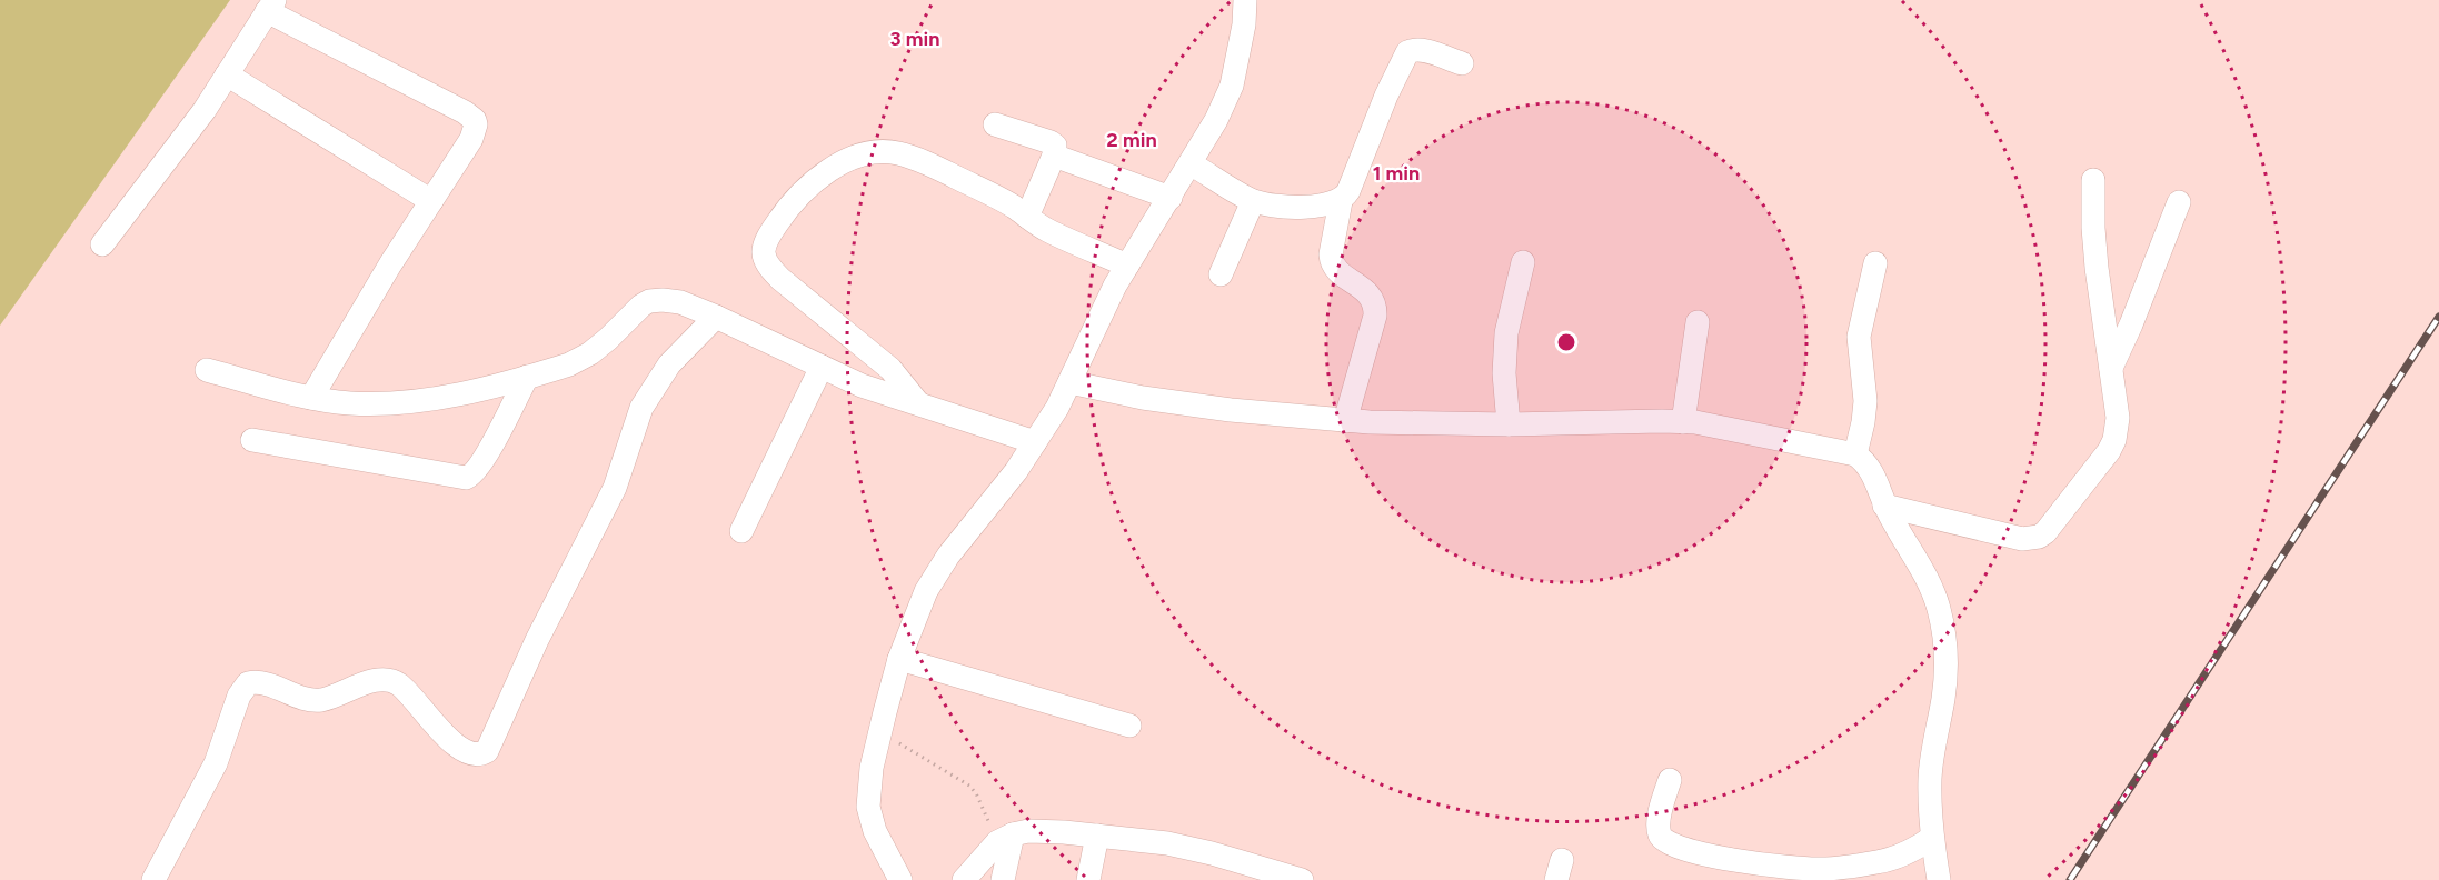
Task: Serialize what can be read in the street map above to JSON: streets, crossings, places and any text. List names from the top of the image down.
{
  "rings": ["3 min", "2 min", "1 min"]
}
